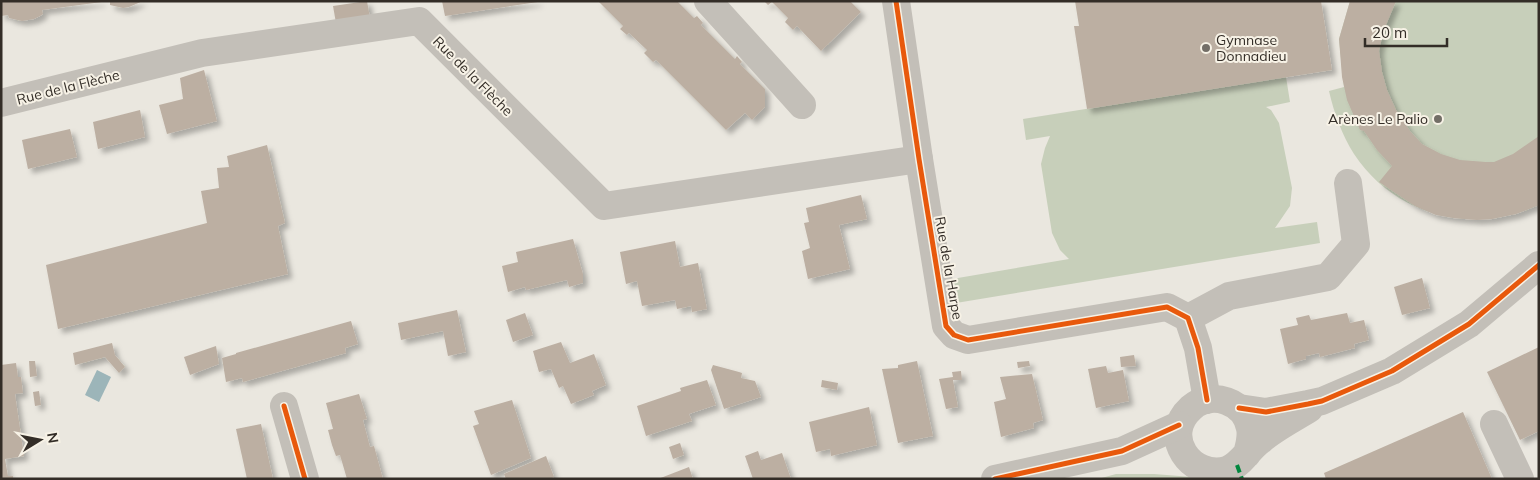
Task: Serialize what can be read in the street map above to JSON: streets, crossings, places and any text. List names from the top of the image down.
{
  "streets": {
    "street": ["Rue de la Flèche", "Rue de la Harpe"]
  },
  "crossings": [
    ["Rue de la Flèche", "Rue de la Harpe"]
  ],
  "places": ["Gymnase Donnadieu", "Arènes Le Palio"],
  "scale_bar": "20 m",
  "north": "right"
}
